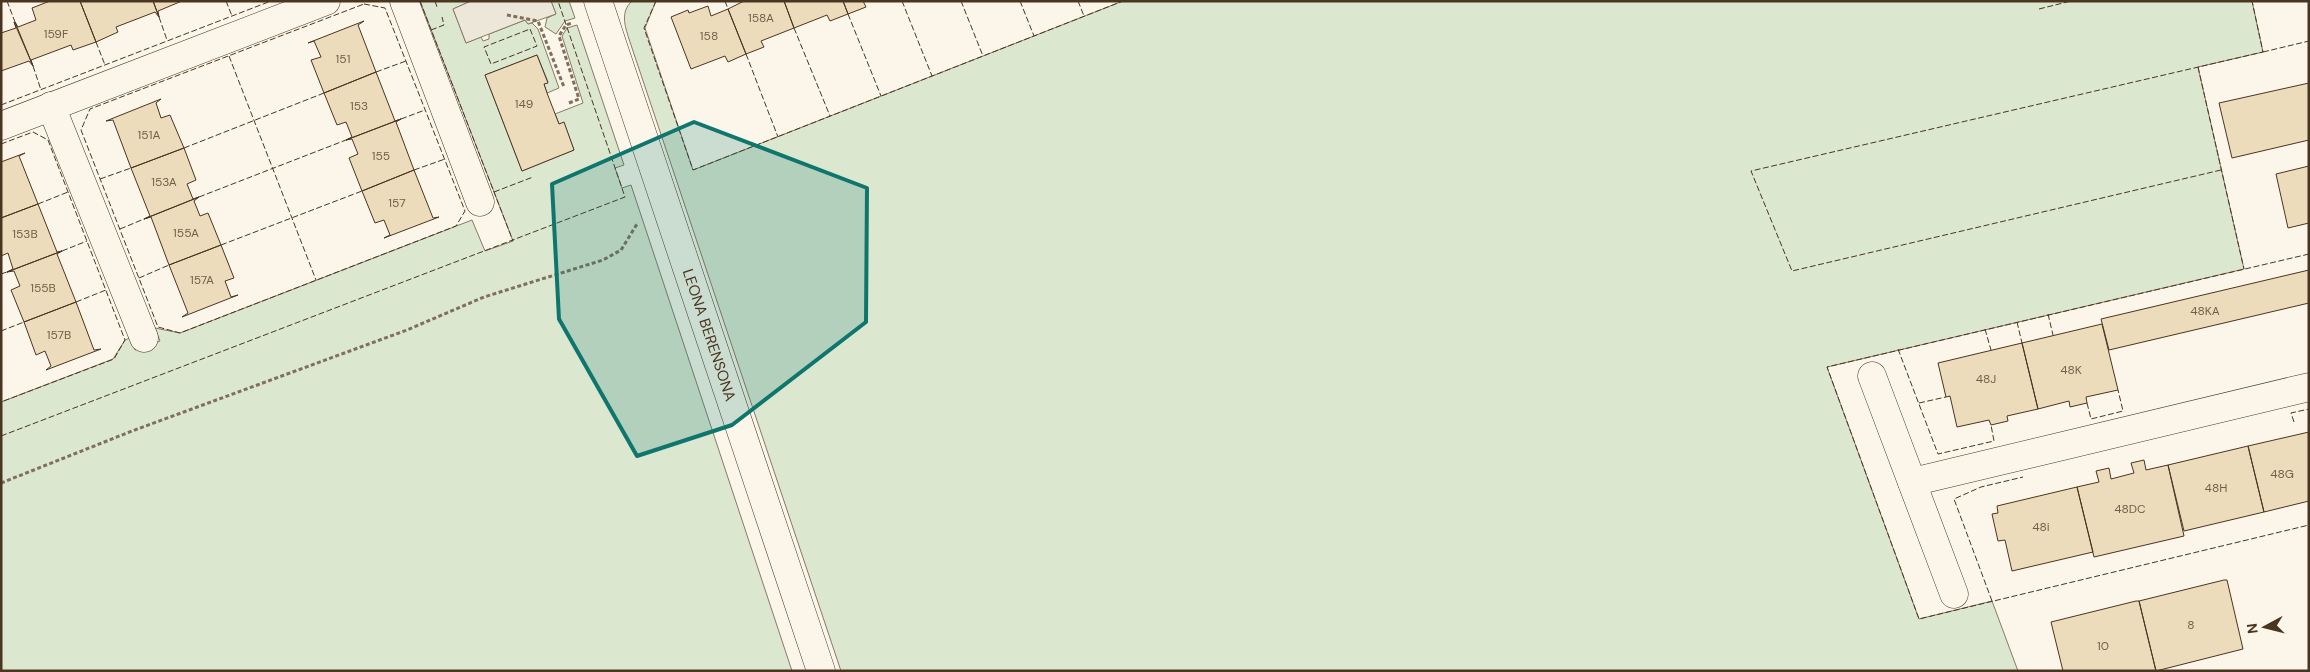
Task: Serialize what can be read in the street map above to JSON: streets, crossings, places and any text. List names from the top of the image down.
{
  "streets": {
    "street": ["LEONA BERENSONA"]
  },
  "house_numbers": [
    "158A",
    "159F",
    "158",
    "151",
    "149",
    "153",
    "151A",
    "155",
    "153A",
    "157",
    "155A",
    "153B",
    "157A",
    "155B",
    "48KA",
    "157B",
    "48K",
    "48J",
    "48G",
    "48H",
    "48DC",
    "48i",
    "8",
    "10"
  ],
  "north": "left"
}
